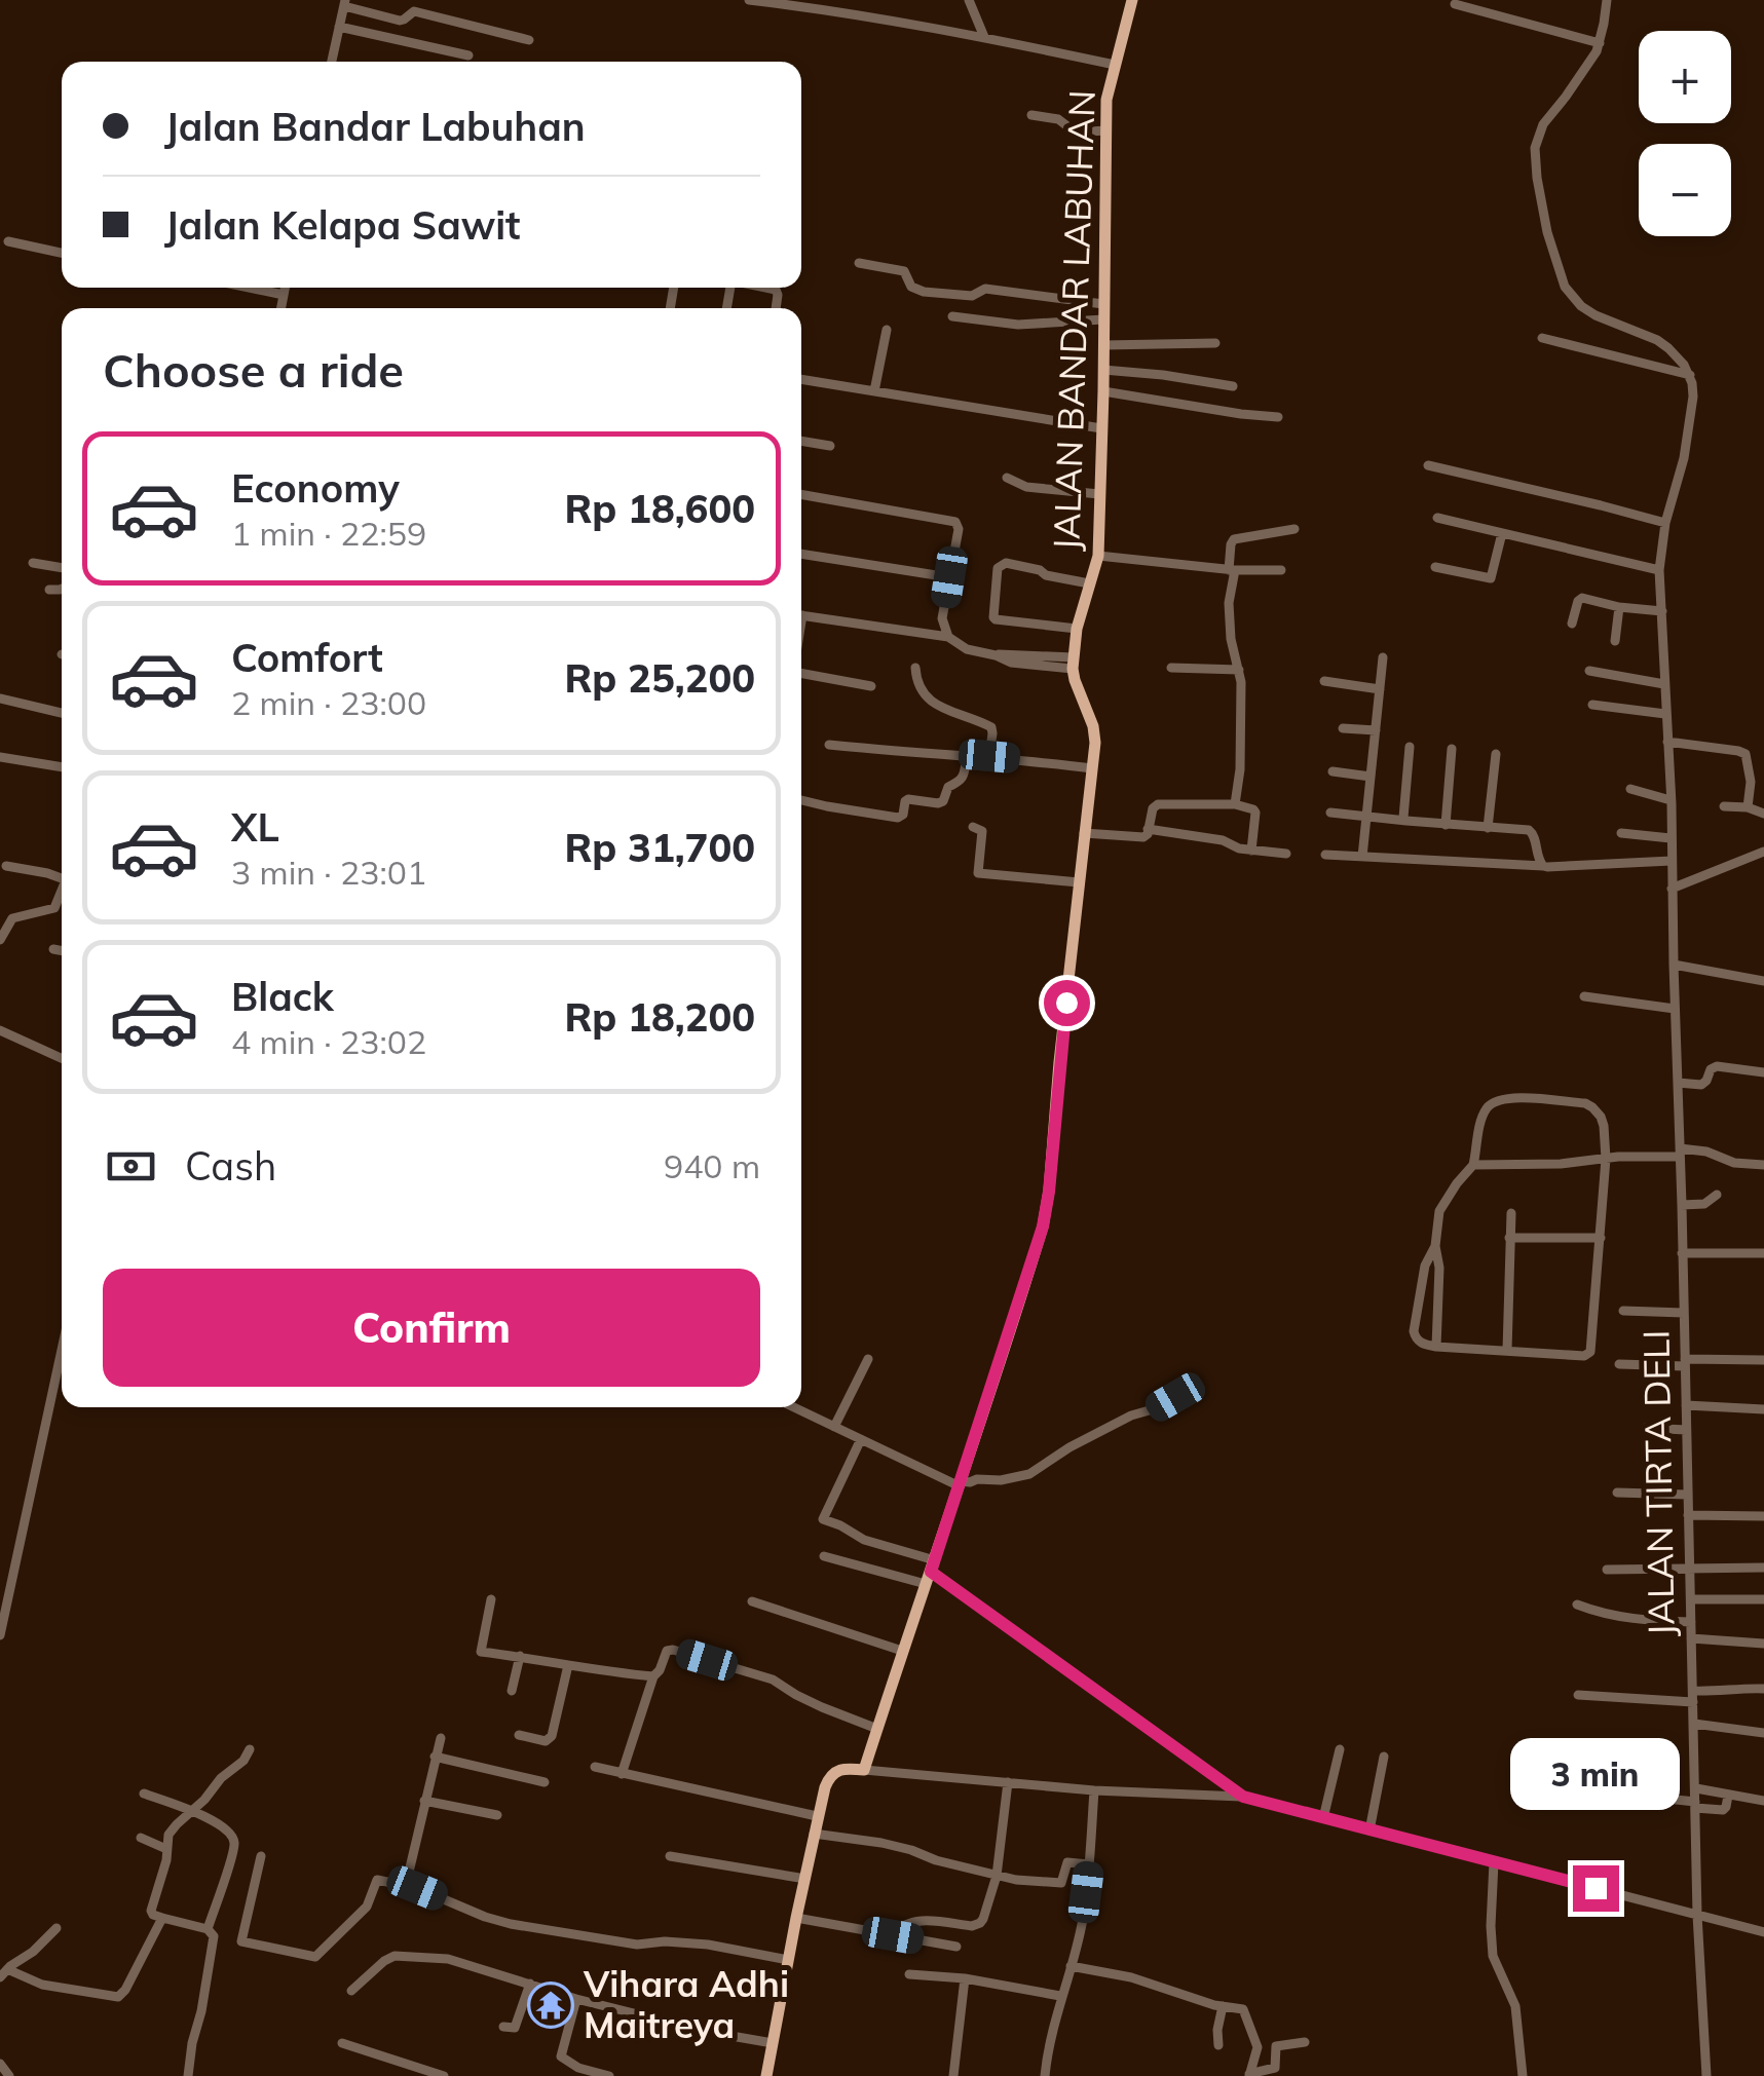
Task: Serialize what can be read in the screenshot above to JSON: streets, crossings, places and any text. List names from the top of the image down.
{
  "streets": {
    "main road": ["JALAN BANDAR LABUHAN"],
    "street": ["JALAN TIRTA DELI"]
  },
  "places": {
    "temple": ["Vihara Adhi Maitreya"]
  },
  "page": {
    "map_buttons": ["+", "−"],
    "banner": ["Jalan Bandar Labuhan", "Jalan Kelapa Sawit"],
    "heading": "Choose a ride",
    "list": [
      {
        "name": "Economy",
        "note": "1 min · 22:59",
        "value": "Rp 18,600"
      },
      {
        "name": "Comfort",
        "note": "2 min · 23:00",
        "value": "Rp 25,200"
      },
      {
        "name": "XL",
        "note": "3 min · 23:01",
        "value": "Rp 31,700"
      },
      {
        "name": "Black",
        "note": "4 min · 23:02",
        "value": "Rp 18,200"
      }
    ],
    "pay": ["Cash", "940 m"],
    "buttons": "Confirm",
    "bubble": "3 min"
  }
}
